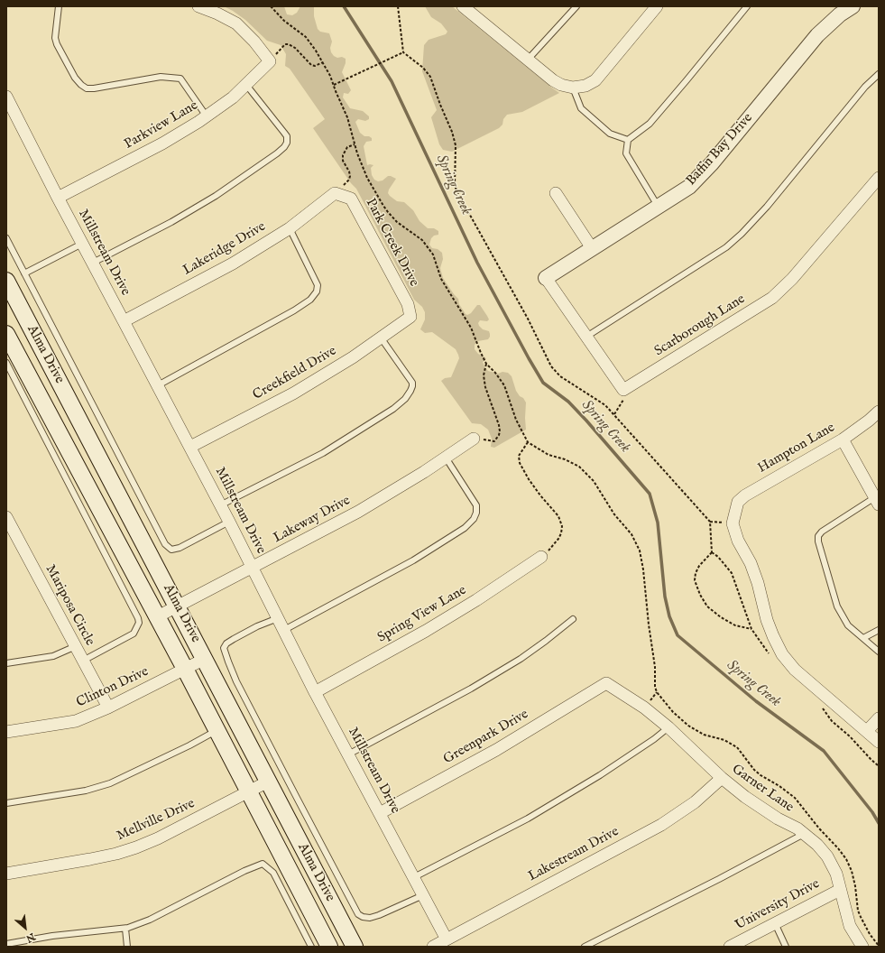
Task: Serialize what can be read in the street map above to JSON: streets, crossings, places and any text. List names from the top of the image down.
{
  "streets": {
    "main road": ["Alma Drive"],
    "street": [
      "Parkview Lane",
      "Baffin Bay Drive",
      "Park Creek Drive",
      "Lakeridge Drive",
      "Millstream Drive",
      "Scarborough Lane",
      "Creekfield Drive",
      "Hampton Lane",
      "Lakeway Drive",
      "Mariposa Circle",
      "Spring View Lane",
      "Clinton Drive",
      "Greenpark Drive",
      "Garner Lane",
      "Mellville Drive",
      "Lakestream Drive",
      "University Drive"
    ]
  },
  "crossings": [
    ["Parkview Lane", "Millstream Drive"],
    ["Park Creek Drive", "Lakeridge Drive"],
    ["Park Creek Drive", "Creekfield Drive"],
    ["Lakeridge Drive", "Millstream Drive"],
    ["Millstream Drive", "Creekfield Drive"],
    ["Millstream Drive", "Lakeway Drive"],
    ["Millstream Drive", "Spring View Lane"],
    ["Millstream Drive", "Greenpark Drive"],
    ["Millstream Drive", "Lakestream Drive"],
    ["Alma Drive", "Lakeway Drive"],
    ["Alma Drive", "Clinton Drive"],
    ["Alma Drive", "Mellville Drive"],
    ["Mariposa Circle", "Clinton Drive"],
    ["Greenpark Drive", "Garner Lane"],
    ["Garner Lane", "Lakestream Drive"],
    ["Garner Lane", "University Drive"]
  ],
  "water": ["Spring Creek"],
  "north": "bottom right"
}
